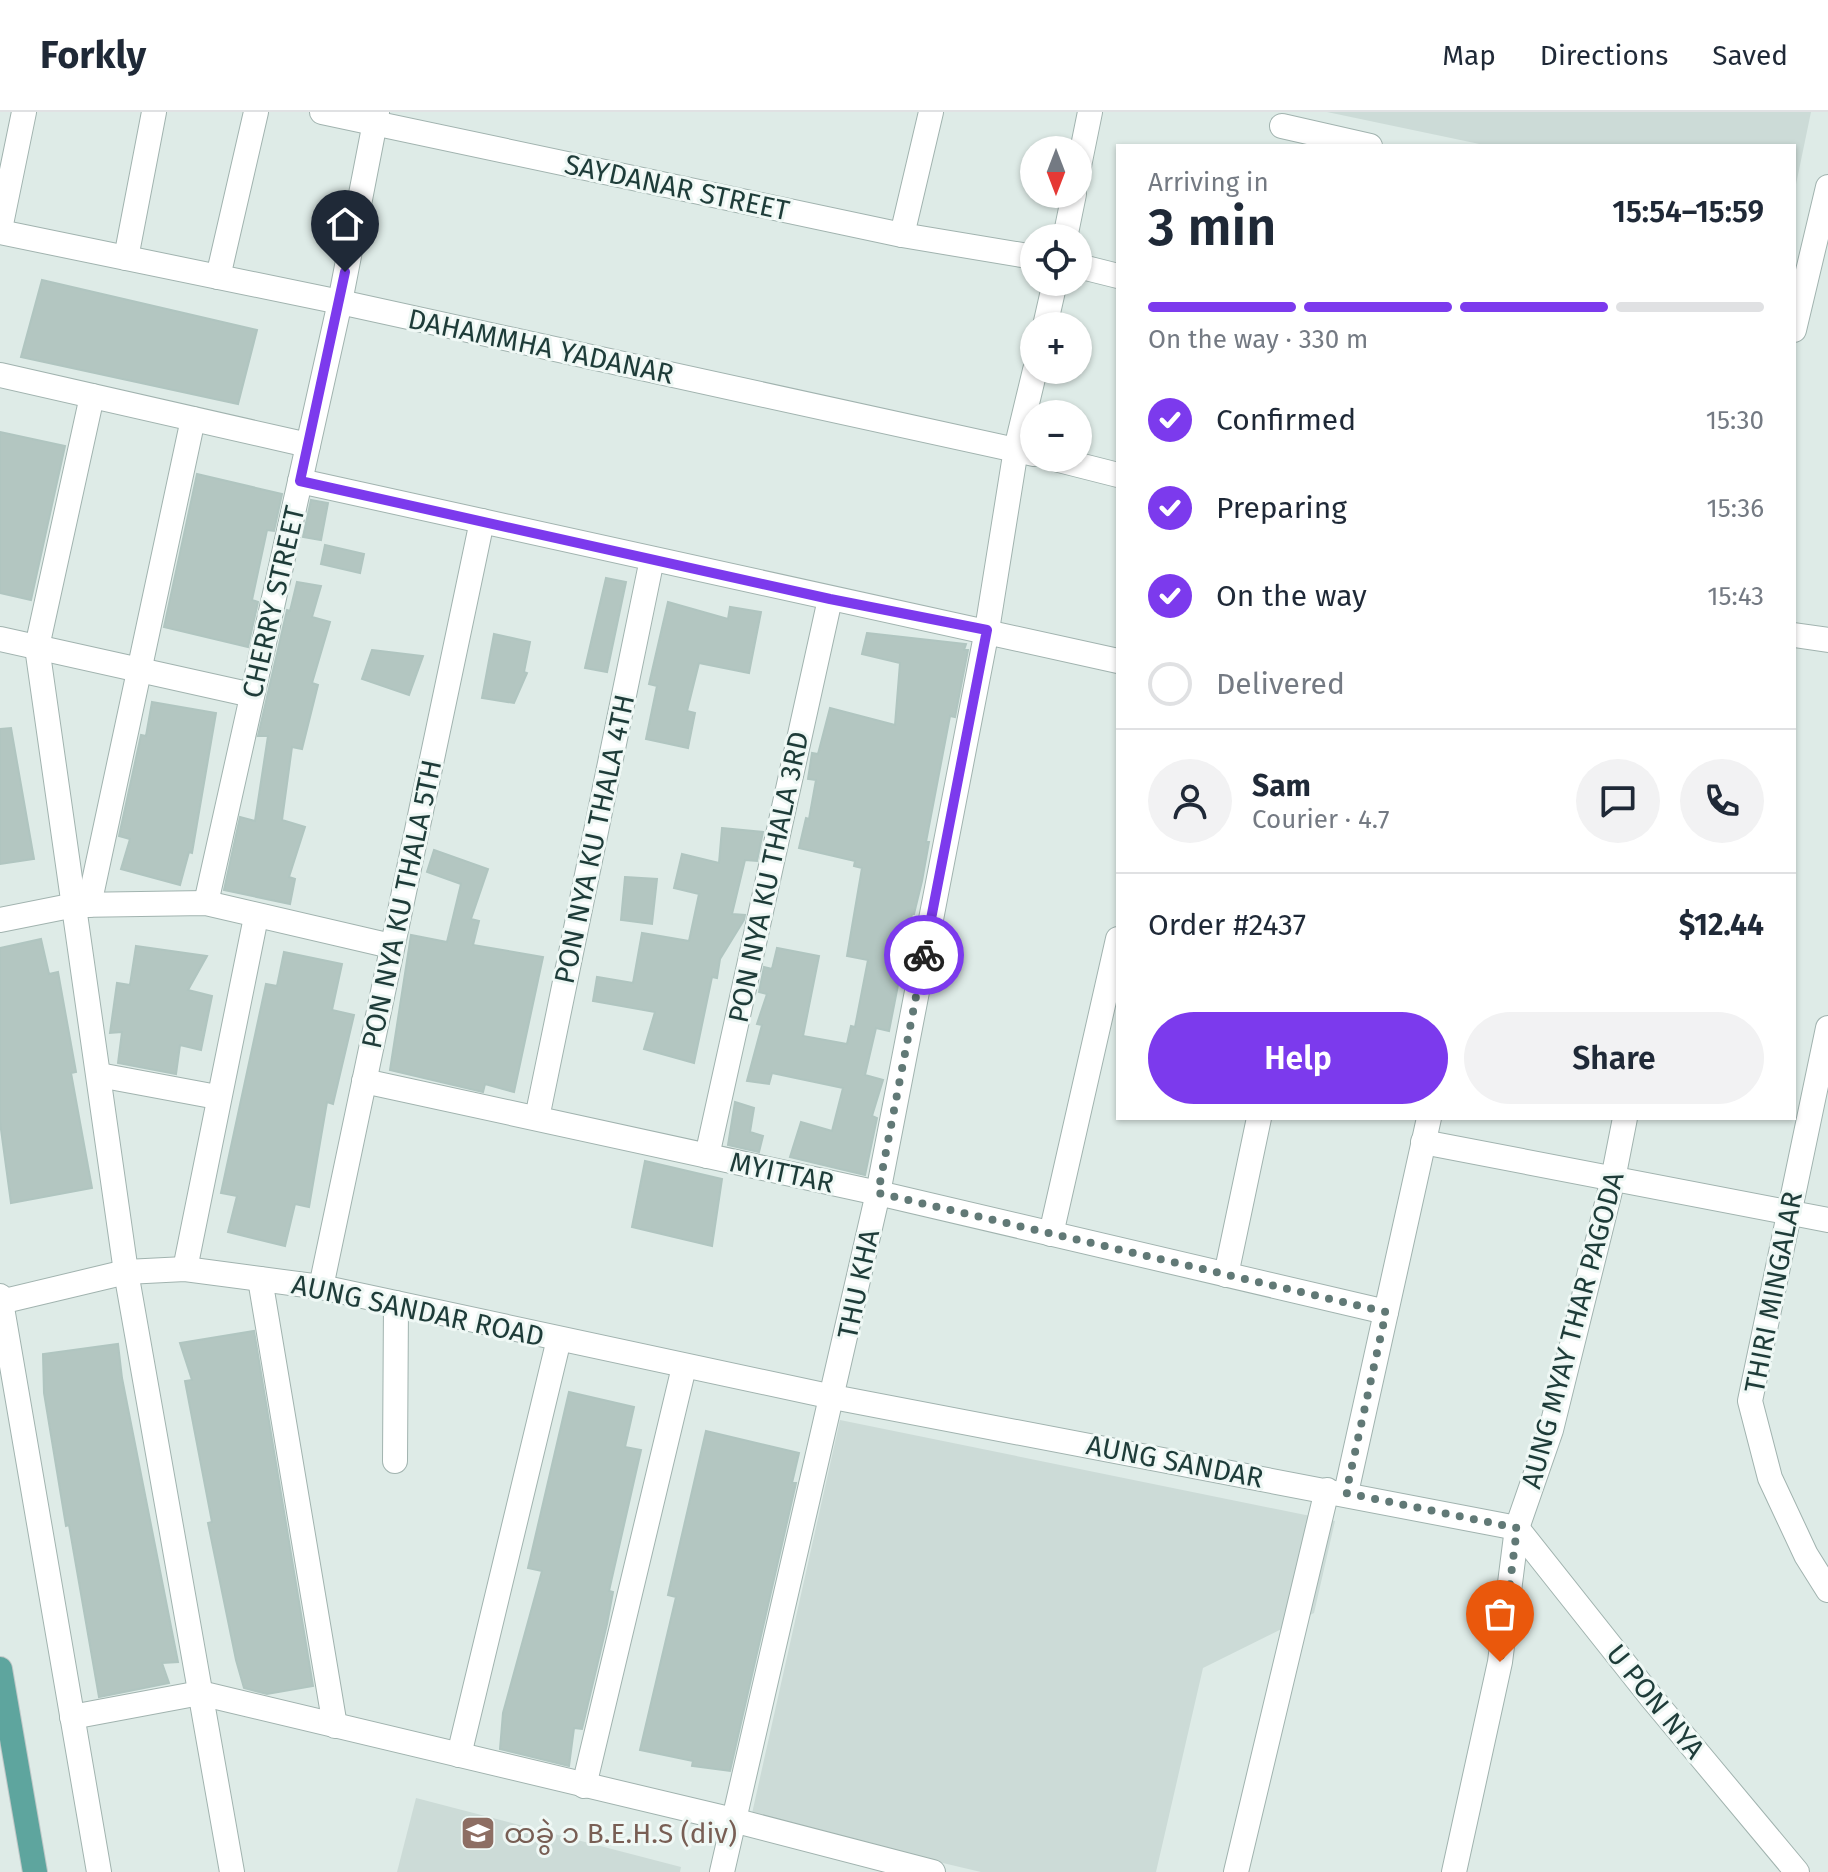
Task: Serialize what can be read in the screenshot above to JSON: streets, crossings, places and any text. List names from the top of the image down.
{
  "streets": {
    "street": [
      "SAYDANAR STREET",
      "DAHAMMHA YADANAR",
      "CHERRY STREET",
      "PON NYA KU THALA 4TH",
      "PON NYA KU THALA 3RD",
      "PON NYA KU THALA 5TH",
      "MYITTAR",
      "THU KHA",
      "THIRI MINGALAR",
      "AUNG SANDAR ROAD",
      "AUNG MYAY THAR PAGODA",
      "AUNG SANDAR",
      "U PON NYA"
    ]
  },
  "crossings": [
    ["SAYDANAR STREET", "CHERRY STREET"],
    ["DAHAMMHA YADANAR", "CHERRY STREET"],
    ["PON NYA KU THALA 4TH", "MYITTAR"],
    ["PON NYA KU THALA 3RD", "MYITTAR"],
    ["PON NYA KU THALA 5TH", "MYITTAR"],
    ["PON NYA KU THALA 5TH", "AUNG SANDAR ROAD"],
    ["MYITTAR", "THU KHA"],
    ["THU KHA", "AUNG SANDAR ROAD"],
    ["THU KHA", "AUNG SANDAR"],
    ["AUNG SANDAR ROAD", "AUNG SANDAR"],
    ["AUNG MYAY THAR PAGODA", "AUNG SANDAR"],
    ["AUNG MYAY THAR PAGODA", "U PON NYA"],
    ["AUNG SANDAR", "U PON NYA"]
  ],
  "places": {
    "school or university": ["ထခွဲ ၁ B.E.H.S (div)"]
  },
  "north": "bottom",
  "page": {
    "header": "Forkly",
    "nav": ["Map", "Directions", "Saved"],
    "map_buttons": ["+", "−"],
    "heading": ["3 min", "Arriving in", "15:54–15:59"],
    "panel": [
      "Sam",
      "Courier · 4.7",
      "Order #2437",
      "$12.44"
    ],
    "bar": "On the way · 330 m",
    "list": [
      ["Confirmed", "15:30"],
      ["Preparing", "15:36"],
      ["On the way", "15:43"],
      "Delivered"
    ],
    "buttons": ["Help", "Share"]
  }
}
